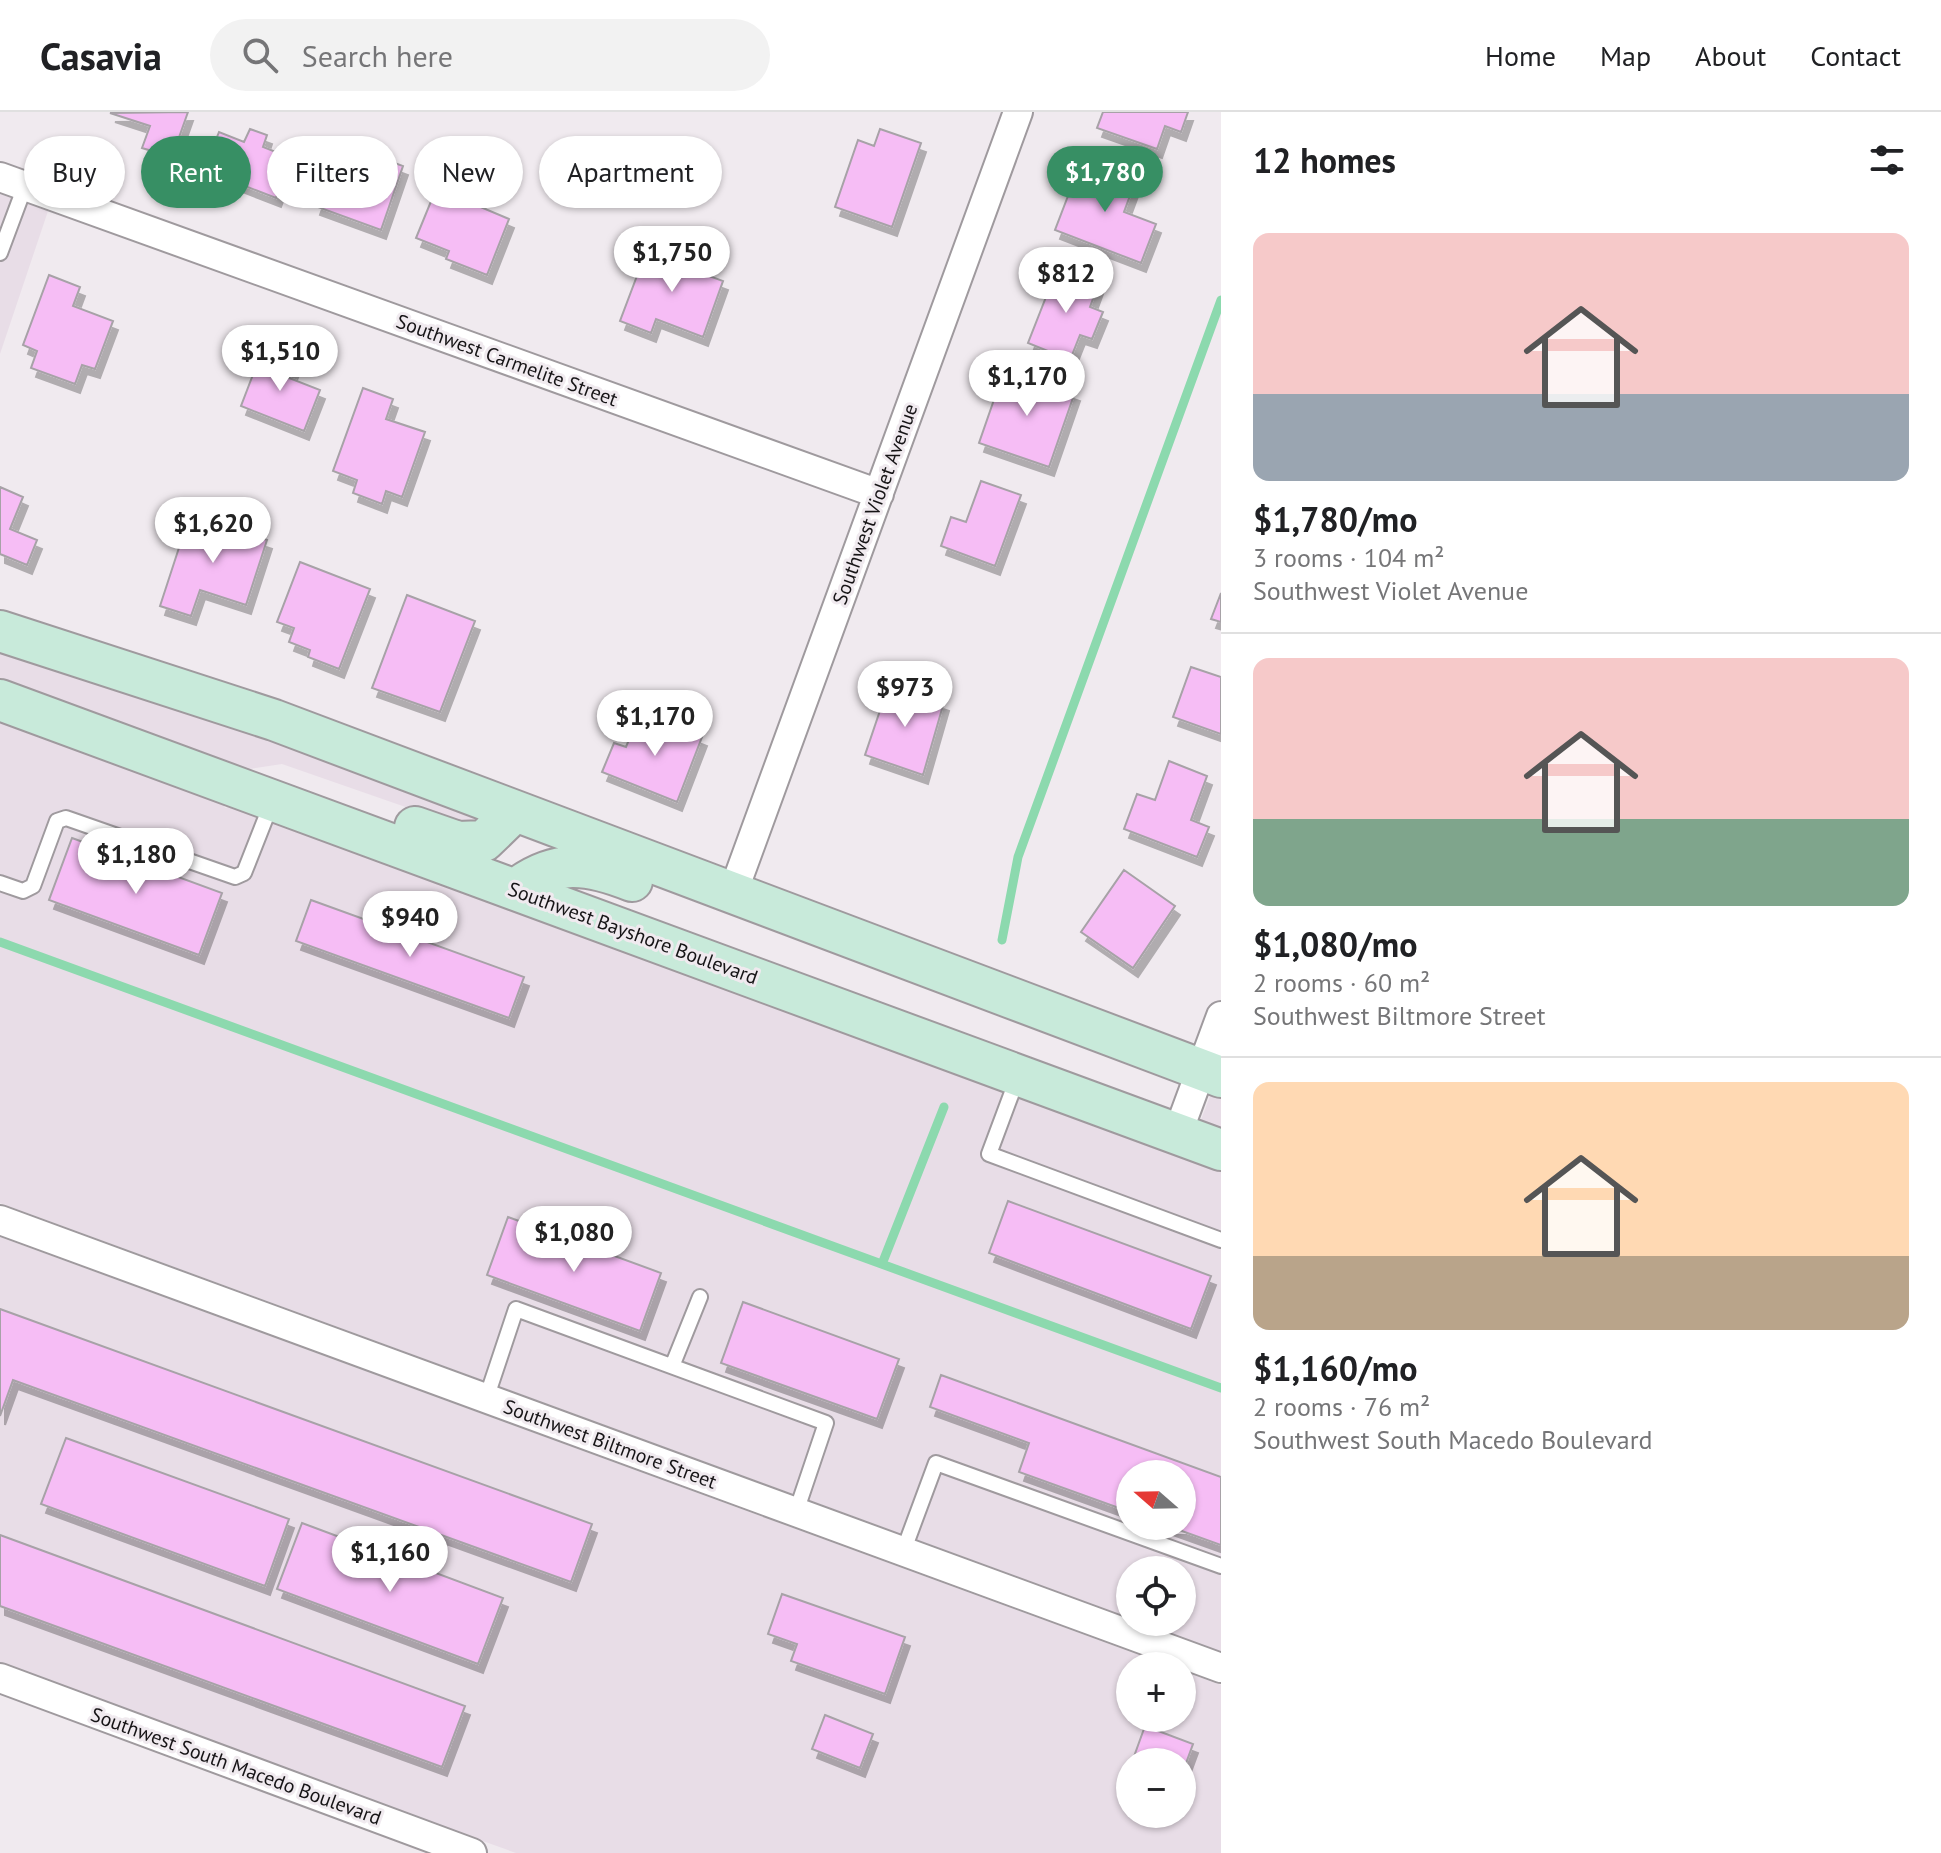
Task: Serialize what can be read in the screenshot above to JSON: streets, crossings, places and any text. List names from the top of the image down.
{
  "streets": {
    "main road": ["Southwest Bayshore Boulevard"],
    "street": [
      "Southwest Carmelite Street",
      "Southwest Violet Avenue",
      "Southwest Biltmore Street",
      "Southwest South Macedo Boulevard"
    ]
  },
  "crossings": [
    ["Southwest Carmelite Street", "Southwest Violet Avenue"]
  ],
  "north": "left",
  "page": {
    "header": "Casavia",
    "search": "Search here",
    "nav": [
      "Home",
      "Map",
      "About",
      "Contact"
    ],
    "heading": "12 homes",
    "chip": [
      "Buy",
      "Rent",
      "Filters",
      "New",
      "Apartment"
    ],
    "price": [
      "$1,780",
      "$1,750",
      "$812",
      "$1,510",
      "$1,170",
      "$1,620",
      "$973",
      "$1,170",
      "$1,180",
      "$940",
      "$1,080",
      "$1,160"
    ],
    "list": [
      {
        "name": "$1,780/mo",
        "note": "3 rooms · 104 m² · Southwest Violet Avenue"
      },
      {
        "name": "$1,080/mo",
        "note": "2 rooms · 60 m² · Southwest Biltmore Street"
      },
      {
        "name": "$1,160/mo",
        "note": "2 rooms · 76 m² · Southwest South Macedo Boulevard"
      }
    ],
    "map_buttons": ["+", "−"]
  }
}
